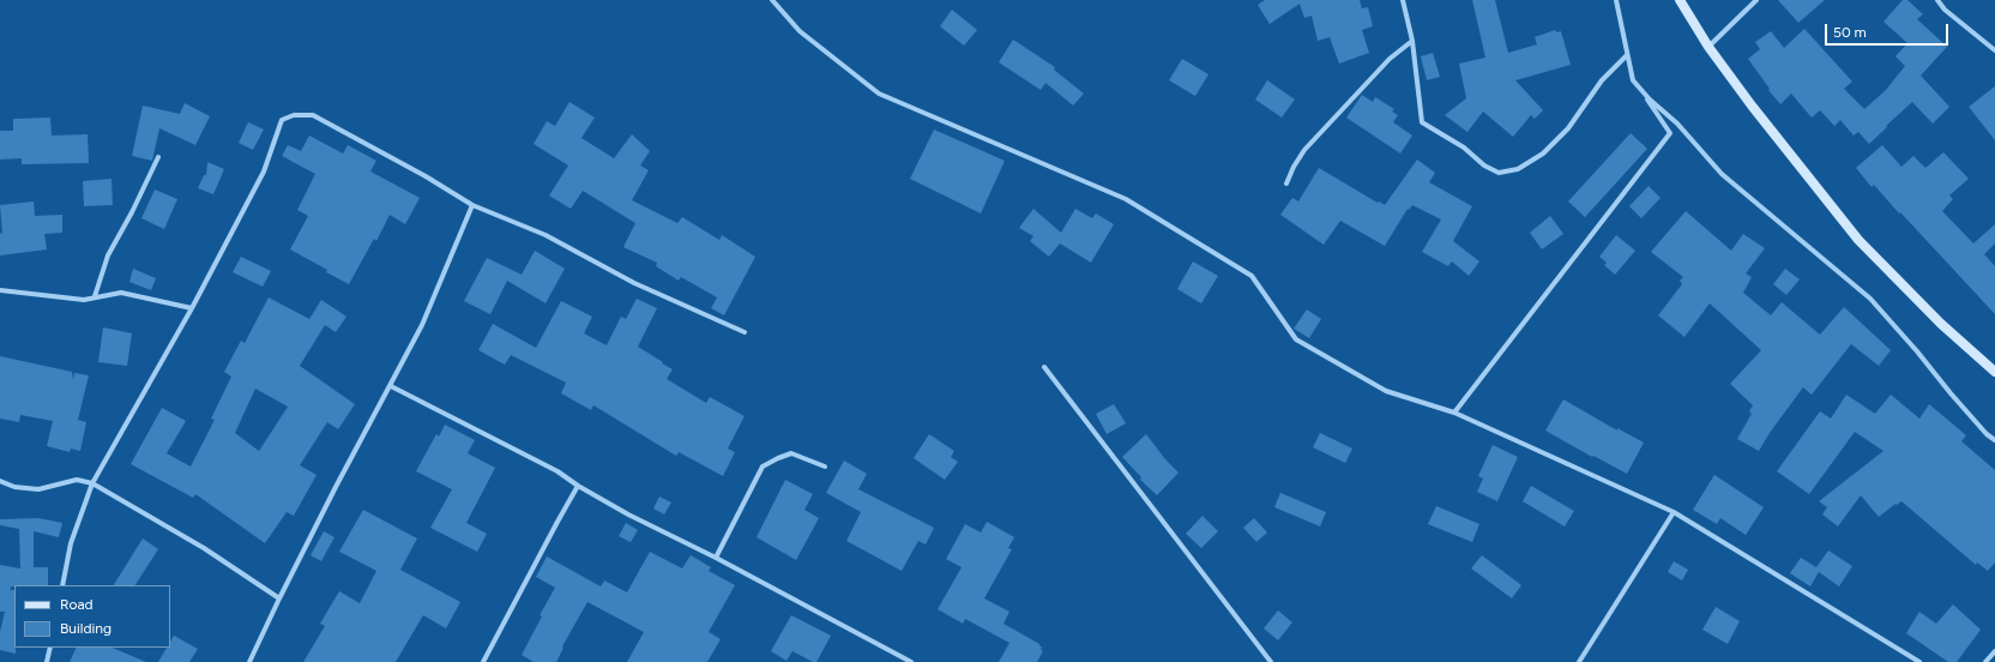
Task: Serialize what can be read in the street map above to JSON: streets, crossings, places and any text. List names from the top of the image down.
{
  "legend": ["Road", "Building"],
  "scale_bar": "50 m"
}
